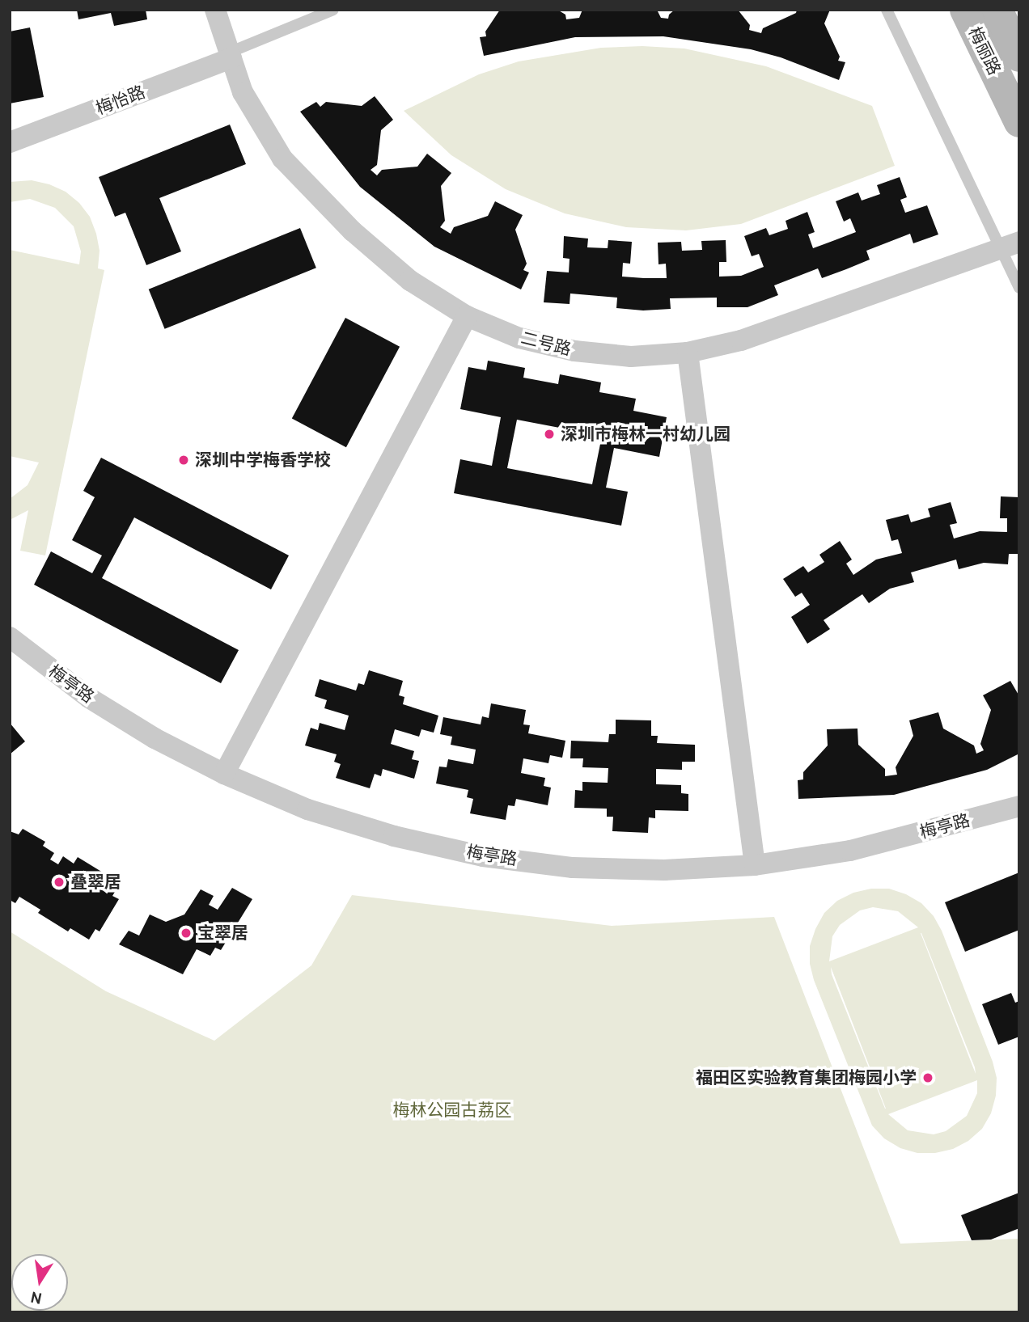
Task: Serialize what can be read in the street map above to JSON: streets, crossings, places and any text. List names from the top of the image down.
{
  "streets": {
    "street": [
      "梅丽路",
      "梅怡路",
      "二号路",
      "梅亭路"
    ]
  },
  "crossings": [
    ["梅怡路", "二号路"]
  ],
  "parks": ["梅林公园古荔区"],
  "places": [
    "深圳市梅林一村幼儿园",
    "深圳中学梅香学校",
    "叠翠居",
    "宝翠居",
    "福田区实验教育集团梅园小学"
  ],
  "north": "bottom"
}
